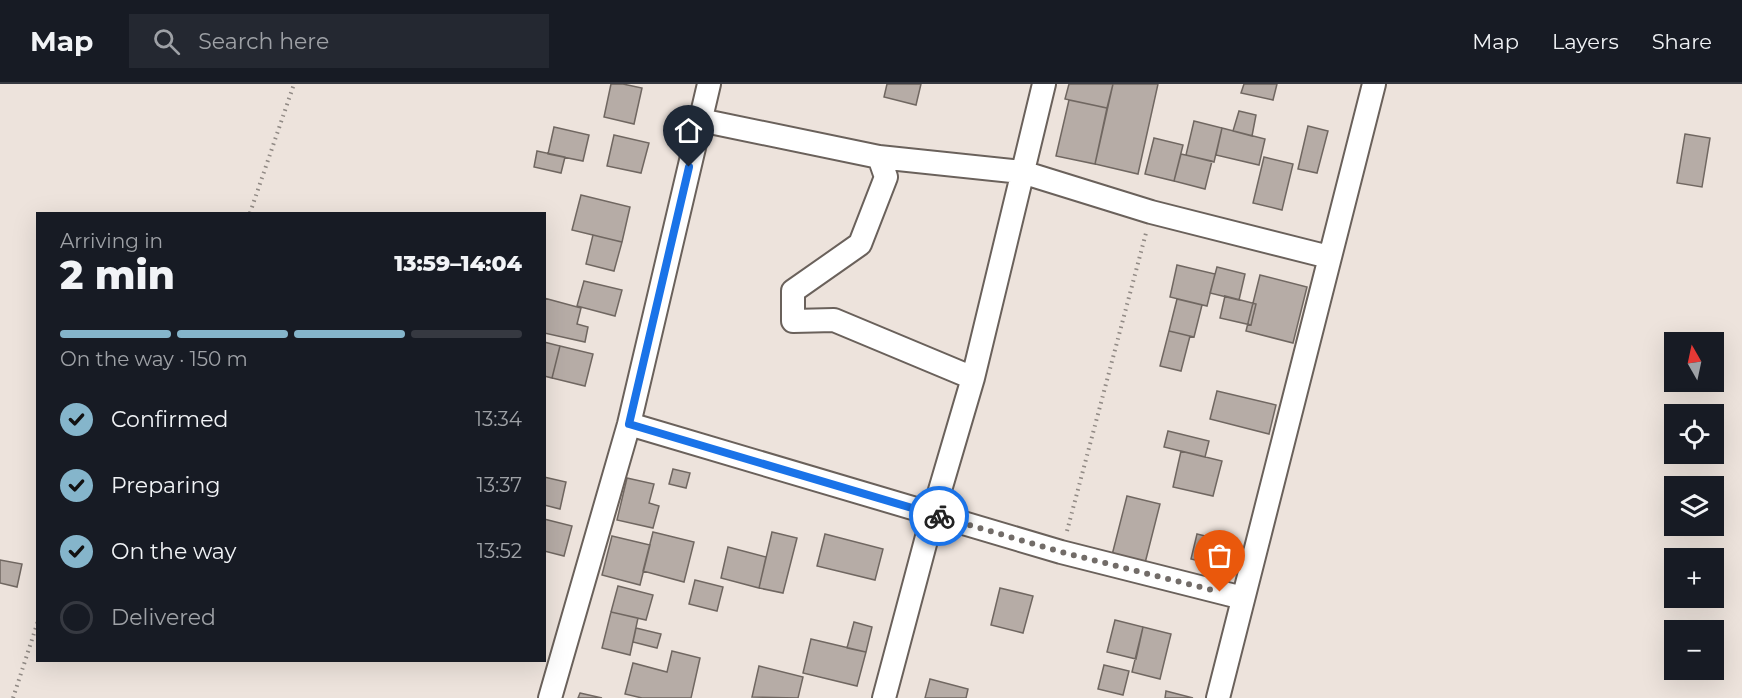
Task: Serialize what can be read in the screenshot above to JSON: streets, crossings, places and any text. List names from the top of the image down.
{
  "north": "top",
  "page": {
    "header": "Map",
    "search": "Search here",
    "nav": ["Map", "Layers", "Share"],
    "heading": ["2 min", "Arriving in", "13:59–14:04"],
    "bar": "On the way · 150 m",
    "map_buttons": ["+", "−"],
    "list": [
      ["Confirmed", "13:34"],
      ["Preparing", "13:37"],
      ["On the way", "13:52"],
      "Delivered"
    ]
  }
}
